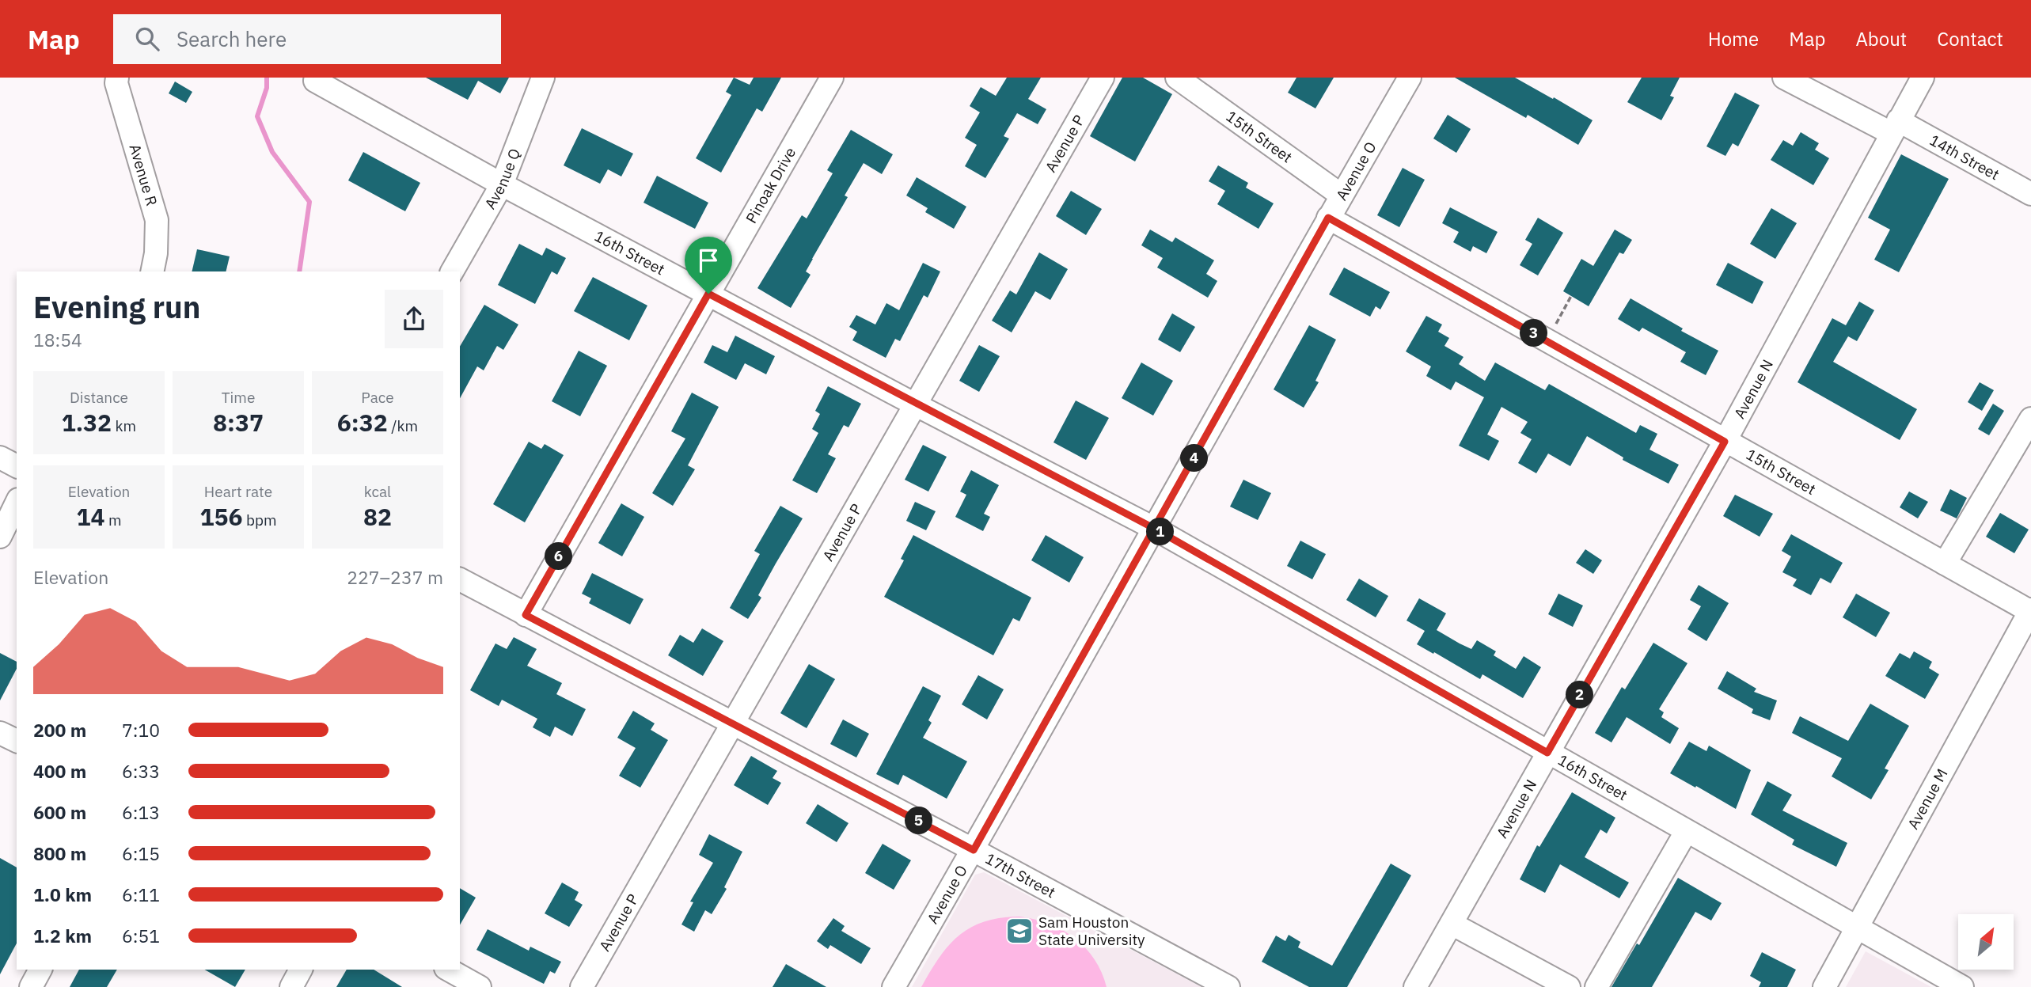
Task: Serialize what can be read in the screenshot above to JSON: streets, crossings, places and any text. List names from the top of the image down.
{
  "streets": {
    "street": [
      "15th Street",
      "Avenue P",
      "14th Street",
      "Avenue O",
      "Avenue R",
      "Avenue Q",
      "Pinoak Drive",
      "16th Street",
      "Avenue N",
      "Avenue M",
      "17th Street"
    ]
  },
  "crossings": [
    ["15th Street", "Avenue O"],
    ["15th Street", "Avenue N"],
    ["15th Street", "Avenue M"],
    ["Avenue P", "16th Street"],
    ["Avenue P", "17th Street"],
    ["14th Street", "Avenue N"],
    ["Avenue O", "16th Street"],
    ["Avenue O", "17th Street"],
    ["Avenue Q", "16th Street"],
    ["Pinoak Drive", "16th Street"],
    ["Pinoak Drive", "17th Street"],
    ["16th Street", "Avenue N"],
    ["16th Street", "Avenue M"]
  ],
  "places": {
    "school or university": ["Sam Houston State University"]
  },
  "north": "top right",
  "page": {
    "header": "Map",
    "search": "Search here",
    "nav": [
      "Home",
      "Map",
      "About",
      "Contact"
    ],
    "heading": ["Evening run", "18:54"],
    "pins": [
      "3",
      "4",
      "1",
      "6",
      "2",
      "5"
    ],
    "stats": [
      ["Distance", "1.32 km"],
      ["Time", "8:37"],
      ["Pace", "6:32 /km"],
      ["Elevation", "14 m"],
      ["Heart rate", "156 bpm"],
      ["kcal", "82"]
    ],
    "chart": ["Elevation", "227–237 m"],
    "list": [
      {
        "name": "200 m",
        "note": "7:10"
      },
      {
        "name": "400 m",
        "note": "6:33"
      },
      {
        "name": "600 m",
        "note": "6:13"
      },
      {
        "name": "800 m",
        "note": "6:15"
      },
      {
        "name": "1.0 km",
        "note": "6:11"
      },
      {
        "name": "1.2 km",
        "note": "6:51"
      }
    ]
  }
}
